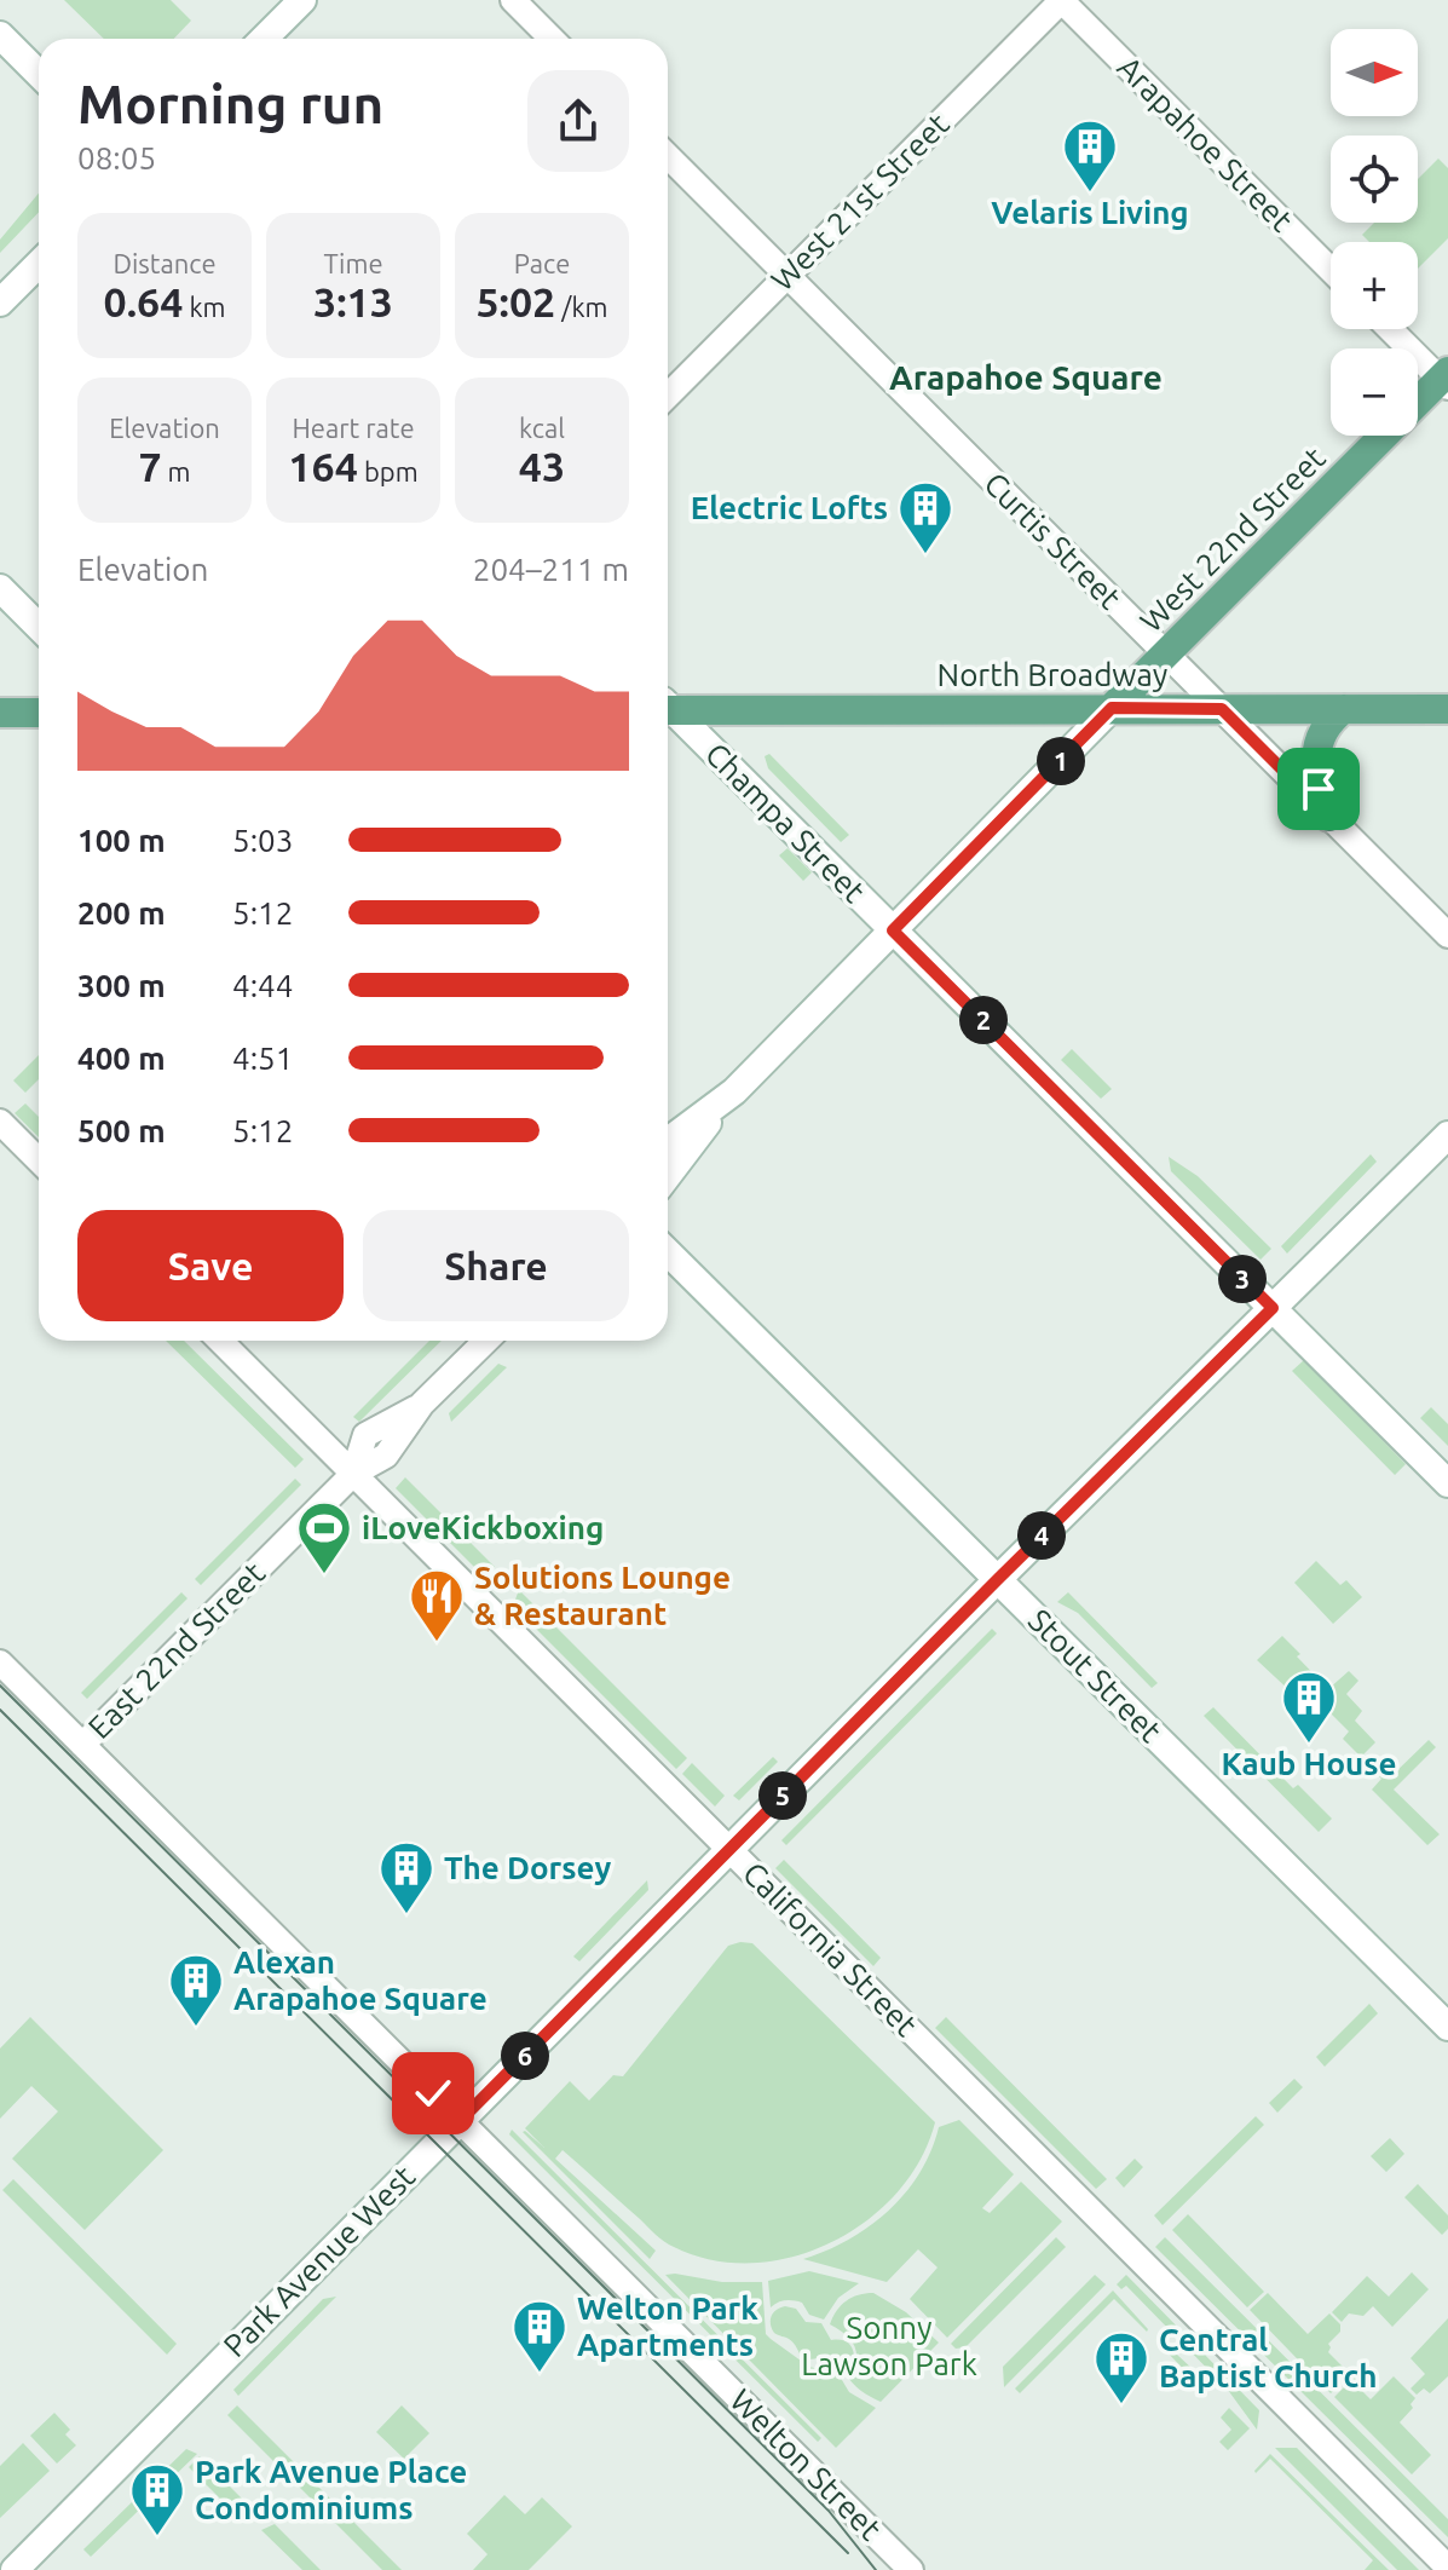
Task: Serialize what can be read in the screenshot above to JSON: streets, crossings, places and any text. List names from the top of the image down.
{
  "streets": {
    "main road": [
      "West 22nd Street",
      "North Broadway",
      "Champa Street",
      "Stout Street",
      "Park Avenue West"
    ],
    "street": [
      "Arapahoe Street",
      "West 21st Street",
      "Curtis Street",
      "East 22nd Street",
      "California Street",
      "Welton Street"
    ]
  },
  "crossings": [
    ["Arapahoe Street", "West 21st Street"],
    ["West 21st Street", "Curtis Street"],
    ["West 22nd Street", "Curtis Street"],
    ["West 22nd Street", "North Broadway"],
    ["Curtis Street", "North Broadway"],
    ["Champa Street", "Park Avenue West"],
    ["East 22nd Street", "California Street"],
    ["East 22nd Street", "Welton Street"],
    ["Stout Street", "Park Avenue West"],
    ["California Street", "Park Avenue West"],
    ["Park Avenue West", "Welton Street"]
  ],
  "districts": ["Arapahoe Square"],
  "parks": ["Sonny Lawson Park"],
  "places": {
    "building": [
      "Velaris Living",
      "Electric Lofts",
      "Kaub House",
      "The Dorsey",
      "Alexan Arapahoe Square",
      "Welton Park Apartments",
      "Central Baptist Church",
      "Park Avenue Place Condominiums"
    ],
    "sports": ["iLoveKickboxing"],
    "restaurant": ["Solutions Lounge & Restaurant"]
  },
  "north": "right",
  "page": {
    "map_buttons": ["+", "−"],
    "heading": ["Morning run", "08:05"],
    "stats": [
      ["Distance", "0.64 km"],
      ["Time", "3:13"],
      ["Pace", "5:02 /km"],
      ["Elevation", "7 m"],
      ["Heart rate", "164 bpm"],
      ["kcal", "43"]
    ],
    "chart": ["Elevation", "204–211 m"],
    "pins": [
      "1",
      "2",
      "3",
      "4",
      "5",
      "6"
    ],
    "list": [
      {
        "name": "100 m",
        "note": "5:03"
      },
      {
        "name": "200 m",
        "note": "5:12"
      },
      {
        "name": "300 m",
        "note": "4:44"
      },
      {
        "name": "400 m",
        "note": "4:51"
      },
      {
        "name": "500 m",
        "note": "5:12"
      }
    ],
    "buttons": ["Save", "Share"]
  }
}
